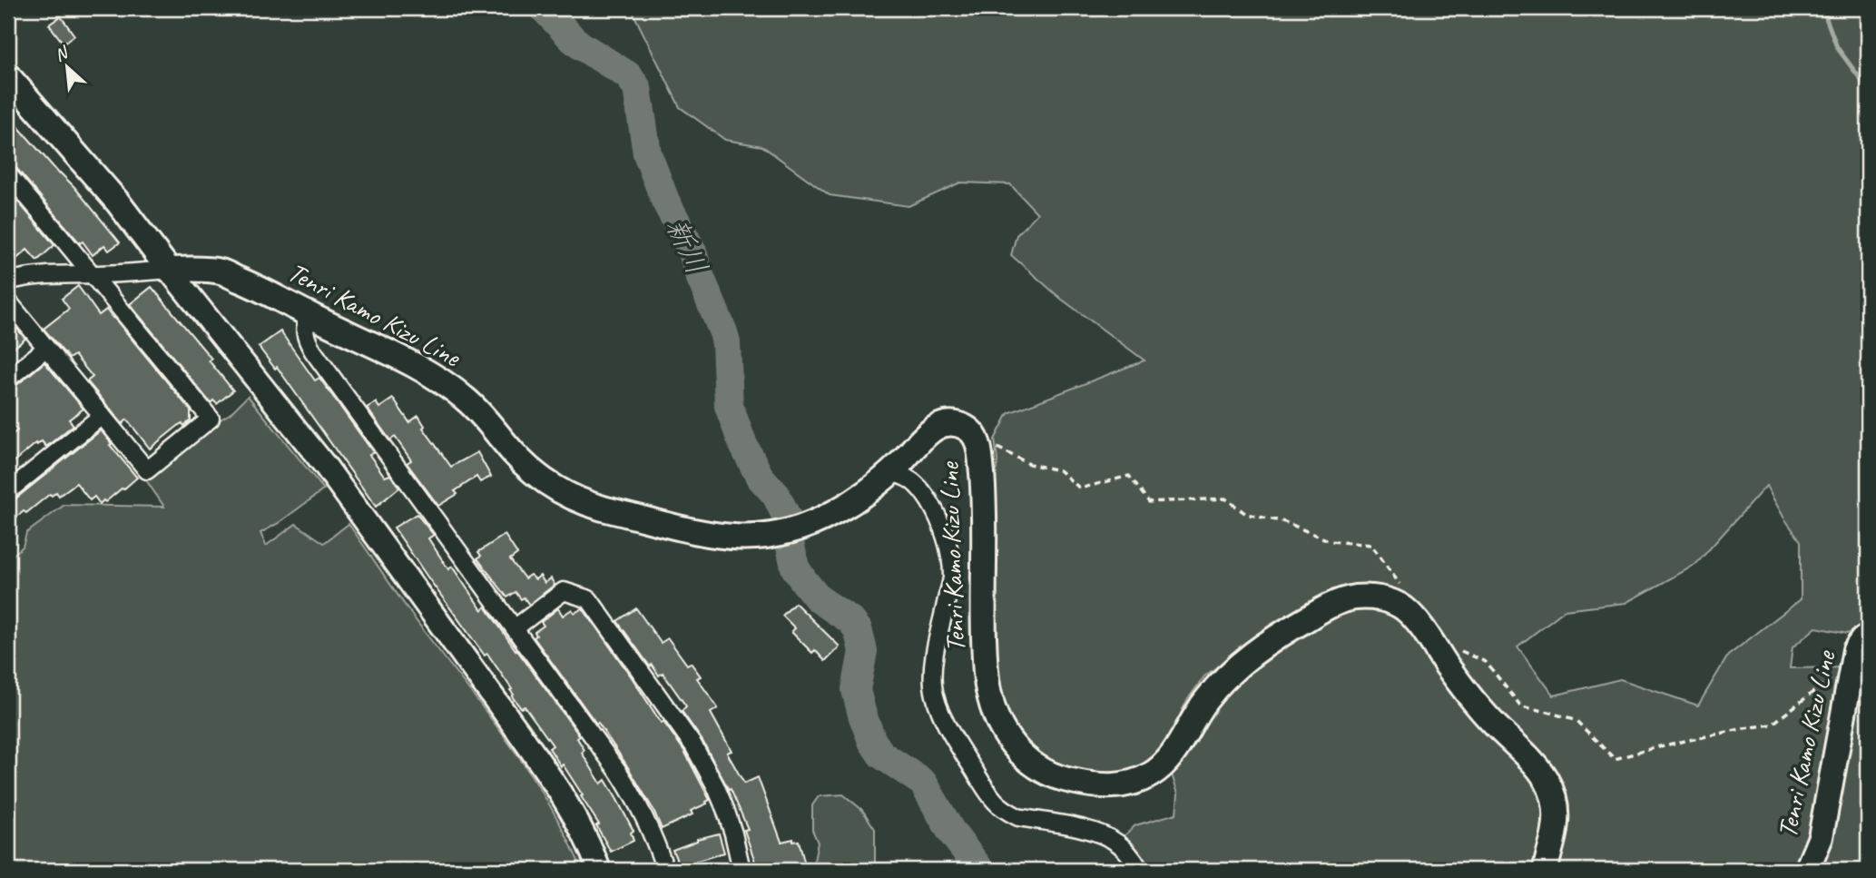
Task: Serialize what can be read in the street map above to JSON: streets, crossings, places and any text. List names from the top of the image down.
{
  "streets": {
    "main road": ["Tenri Kamo Kizu Line"]
  },
  "water": ["新川"],
  "north": "top left"
}
